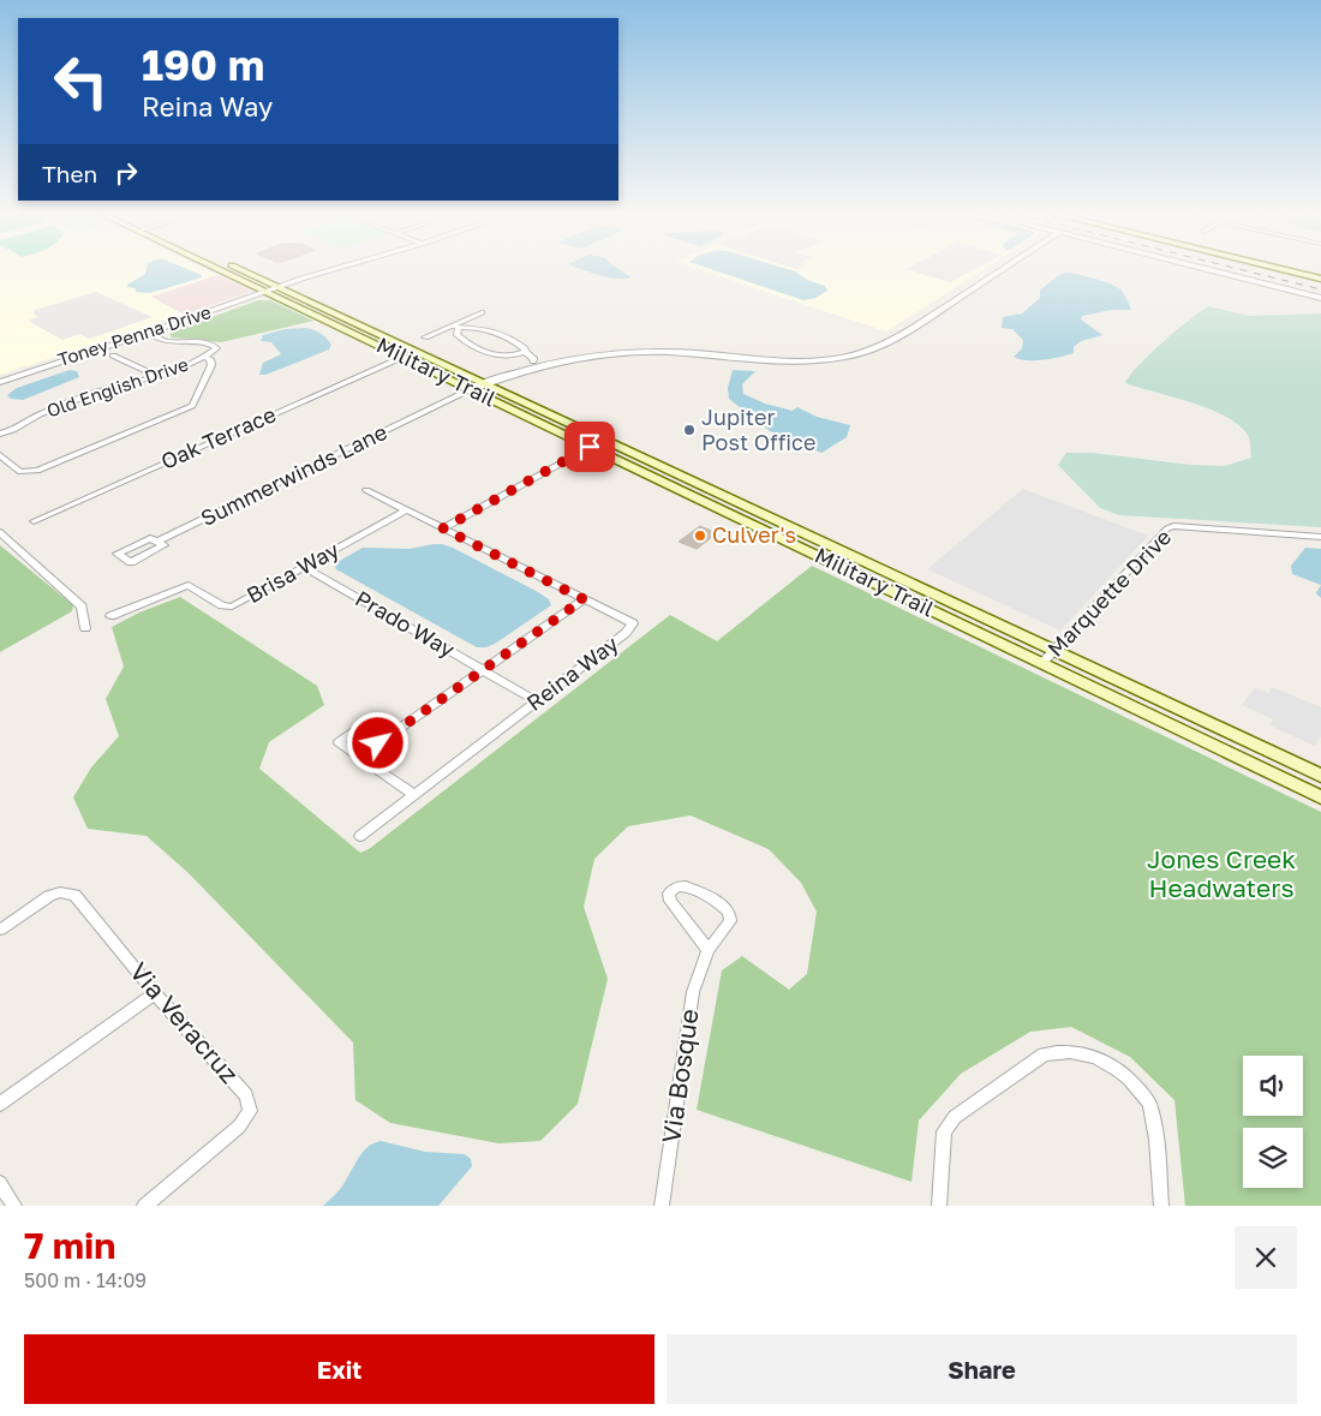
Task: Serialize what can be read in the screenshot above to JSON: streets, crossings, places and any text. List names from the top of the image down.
{
  "streets": {
    "main road": ["Military Trail"],
    "street": [
      "Toney Penna Drive",
      "Old English Drive",
      "Oak Terrace",
      "Summerwinds Lane",
      "Brisa Way",
      "Marquette Drive",
      "Prado Way",
      "Reina Way",
      "Via Veracruz",
      "Via Bosque"
    ]
  },
  "crossings": [
    ["Toney Penna Drive", "Military Trail"],
    ["Military Trail", "Oak Terrace"],
    ["Military Trail", "Summerwinds Lane"],
    ["Military Trail", "Marquette Drive"],
    ["Brisa Way", "Prado Way"],
    ["Brisa Way", "Reina Way"],
    ["Prado Way", "Reina Way"]
  ],
  "parks": ["Jones Creek Headwaters"],
  "places": ["Jupiter Post Office", "Culver's"],
  "page": {
    "turn": ["190 m", "Reina Way"],
    "then": "Then",
    "heading": ["7 min", "500 m · 14:09"],
    "buttons": ["Exit", "Share"]
  }
}
